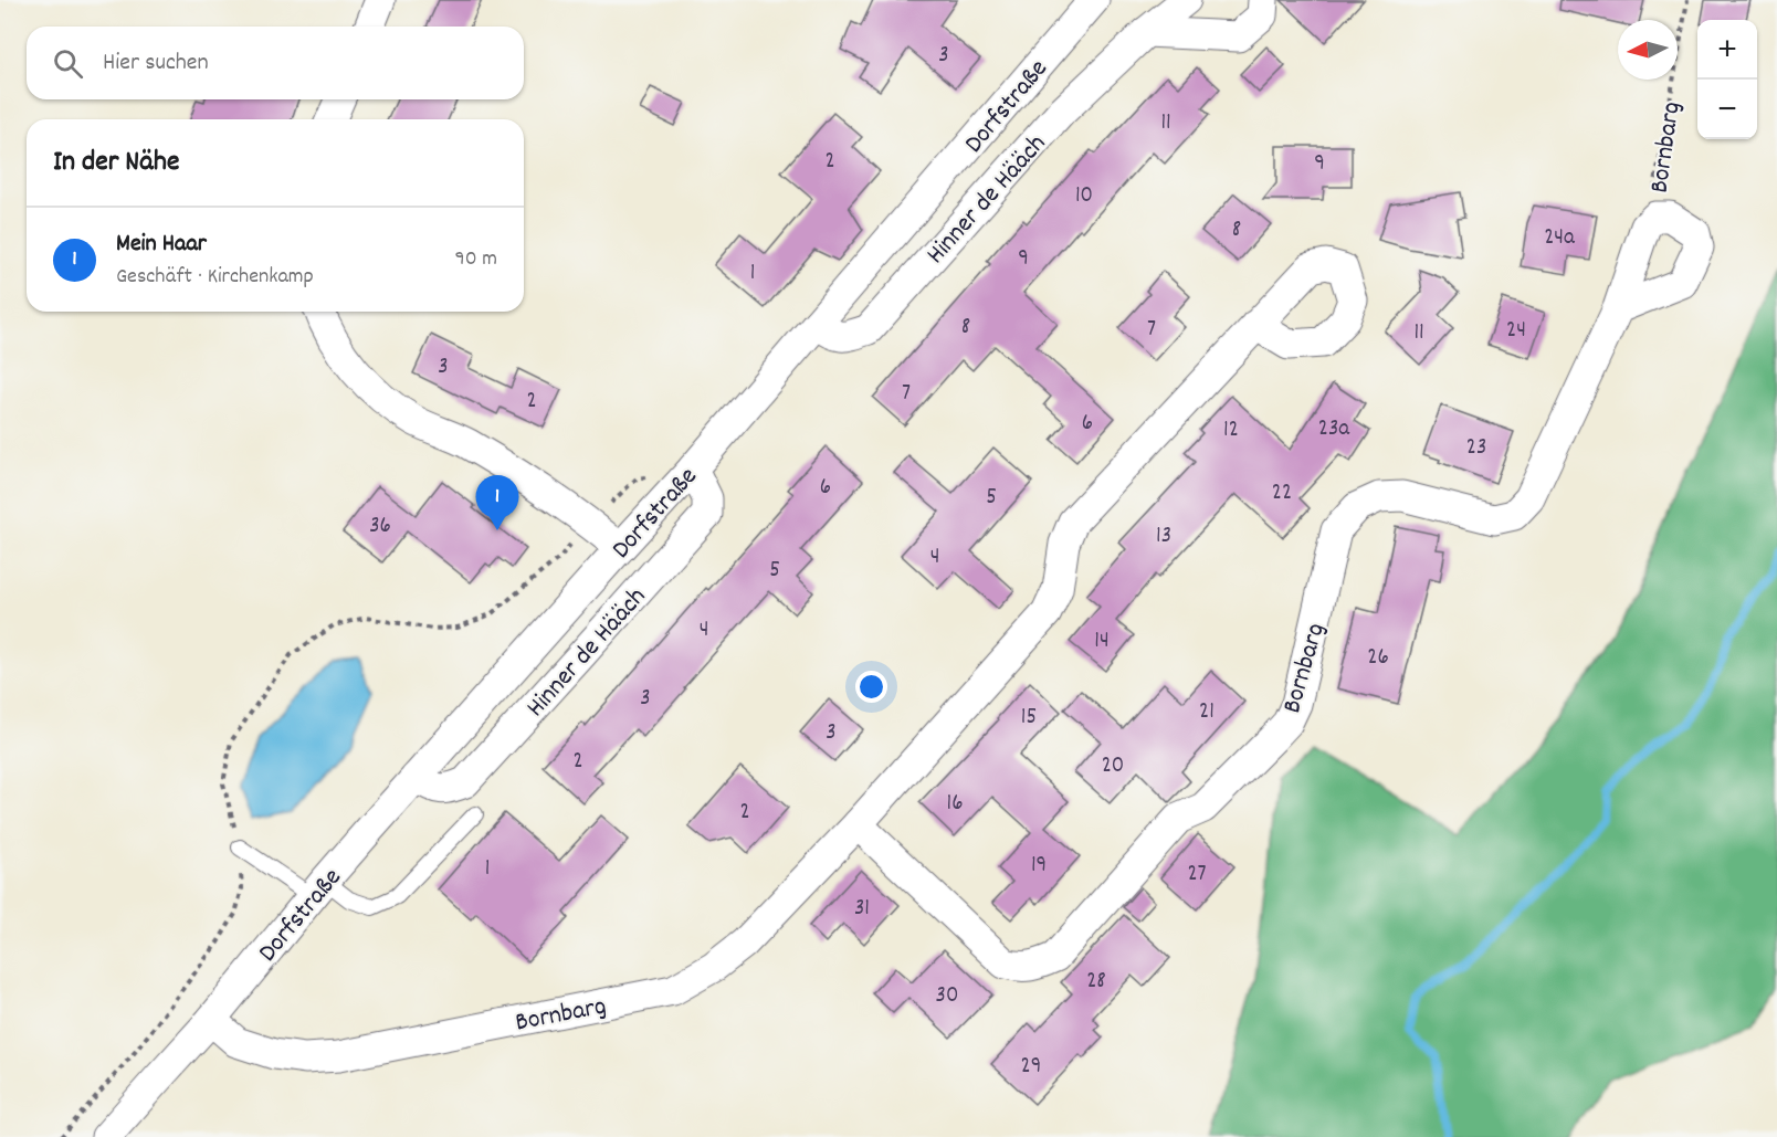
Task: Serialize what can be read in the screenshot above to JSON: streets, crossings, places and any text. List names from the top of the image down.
{
  "streets": {
    "street": ["Dorfstraße", "Bornbarg", "Hinner de Hääch"]
  },
  "crossings": [
    ["Dorfstraße", "Bornbarg"],
    ["Dorfstraße", "Hinner de Hääch"]
  ],
  "house_numbers": [
    "3",
    "11",
    "2",
    "9",
    "10",
    "8",
    "24a",
    "9",
    "1",
    "8",
    "7",
    "24",
    "11",
    "3",
    "7",
    "2",
    "6",
    "23a",
    "12",
    "23",
    "6",
    "22",
    "5",
    "36",
    "13",
    "4",
    "5",
    "4",
    "14",
    "26",
    "3",
    "21",
    "15",
    "3",
    "2",
    "20",
    "16",
    "2",
    "19",
    "1",
    "27",
    "31",
    "28",
    "30",
    "29"
  ],
  "north": "left",
  "page": {
    "map_buttons": ["+", "−"],
    "search": "Hier suchen",
    "heading": "In der Nähe",
    "list": [
      {
        "mark": "1",
        "name": "Mein Haar",
        "note": "Geschäft · Kirchenkamp",
        "value": "90 m"
      }
    ],
    "pins": "1"
  }
}
